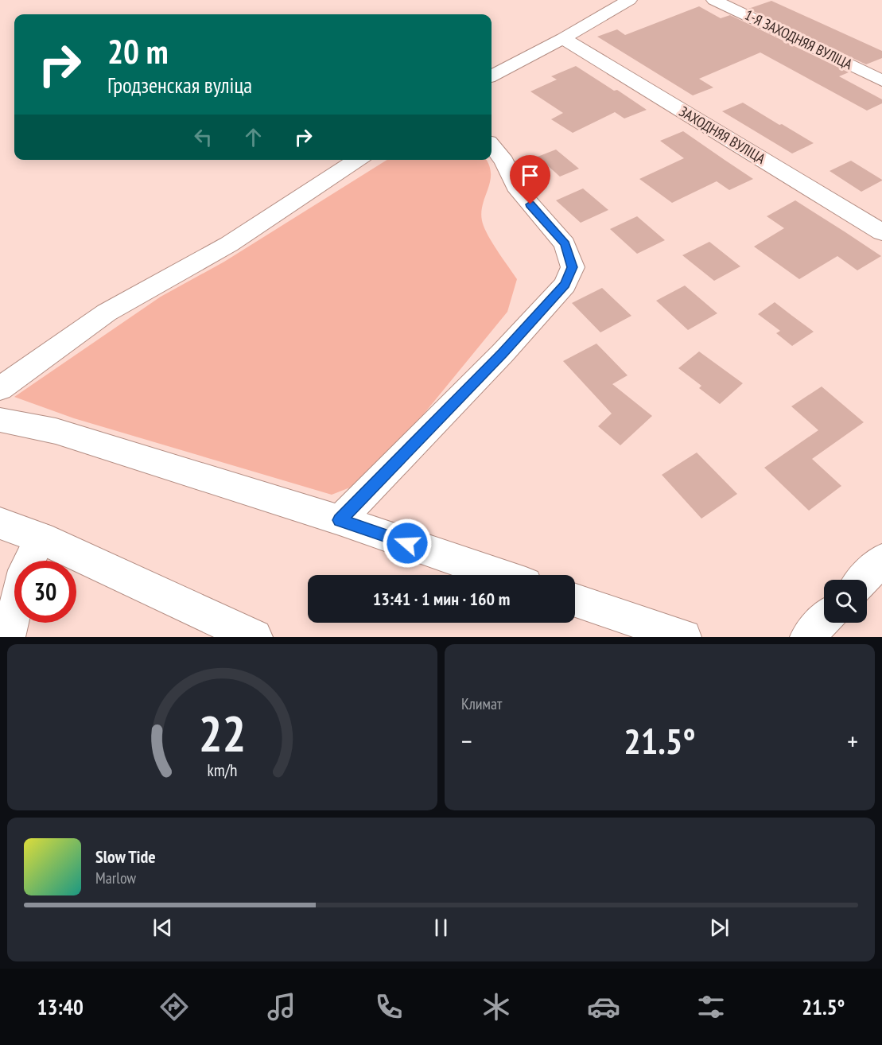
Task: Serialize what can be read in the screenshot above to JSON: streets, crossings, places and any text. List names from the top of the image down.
{
  "streets": {
    "street": ["1-Я ЗАХОДНЯЯ ВУЛІЦА", "ЗАХОДНЯЯ ВУЛІЦА"]
  },
  "page": {
    "turn": ["20 m", "Гродзенская вуліца"],
    "limit": "30",
    "trip": "13:41 · 1 мин · 160 m",
    "tile": "Климат",
    "heat": ["−", "21.5°", "+"],
    "song": ["Slow Tide", "Marlow"],
    "tabs": ["13:40", "21.5°"],
    "gauge": ["22", "km/h"]
  }
}
